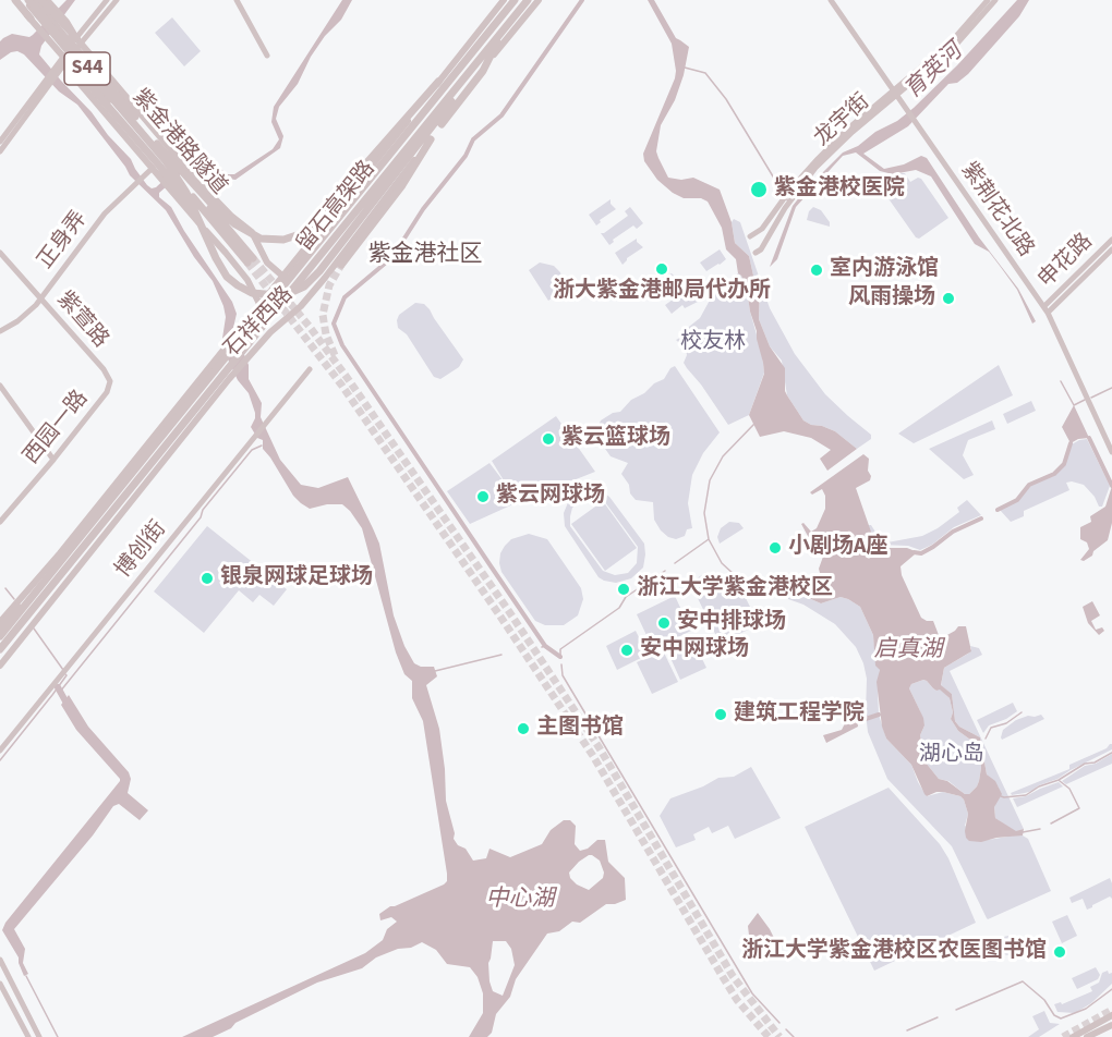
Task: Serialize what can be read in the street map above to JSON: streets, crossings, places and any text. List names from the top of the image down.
{
  "streets": {
    "highway": [
      "S44",
      "紫金港路隧道",
      "留石高架路",
      "石祥西路"
    ],
    "street": [
      "龙宇街",
      "紫荆花北路",
      "正身弄",
      "申花路",
      "紫萱路",
      "西园一路",
      "博创街"
    ]
  },
  "crossings": [
    ["龙宇街", "紫荆花北路"],
    ["留石高架路", "石祥西路"],
    ["紫荆花北路", "申花路"],
    ["正身弄", "紫萱路"],
    ["紫萱路", "西园一路"]
  ],
  "districts": ["紫金港社区"],
  "water": ["育英河", "启真湖", "中心湖"],
  "parks": ["校友林", "湖心岛"],
  "places": [
    "紫金港校医院",
    "浙大紫金港邮局代办所",
    "室内游泳馆",
    "风雨操场",
    "紫云篮球场",
    "紫云网球场",
    "小剧场A座",
    "银泉网球足球场",
    "浙江大学紫金港校区",
    "安中排球场",
    "安中网球场",
    "建筑工程学院",
    "主图书馆",
    "浙江大学紫金港校区农医图书馆"
  ]
}
